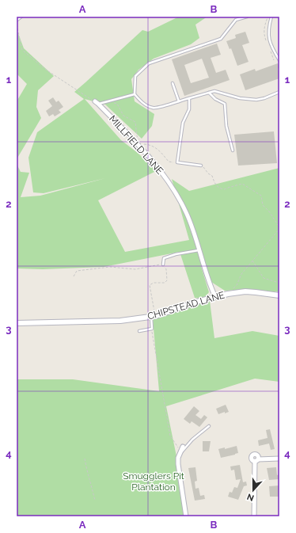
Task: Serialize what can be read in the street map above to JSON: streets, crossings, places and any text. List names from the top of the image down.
{
  "streets": {
    "street": ["MILLFIELD LANE", "CHIPSTEAD LANE"]
  },
  "crossings": [
    ["MILLFIELD LANE", "CHIPSTEAD LANE"]
  ],
  "parks": ["Smugglers Pit Plantation"],
  "north": "bottom",
  "grid": {
    "columns": ["A", "B"],
    "rows": [
      "1",
      "2",
      "3",
      "4"
    ]
  }
}
